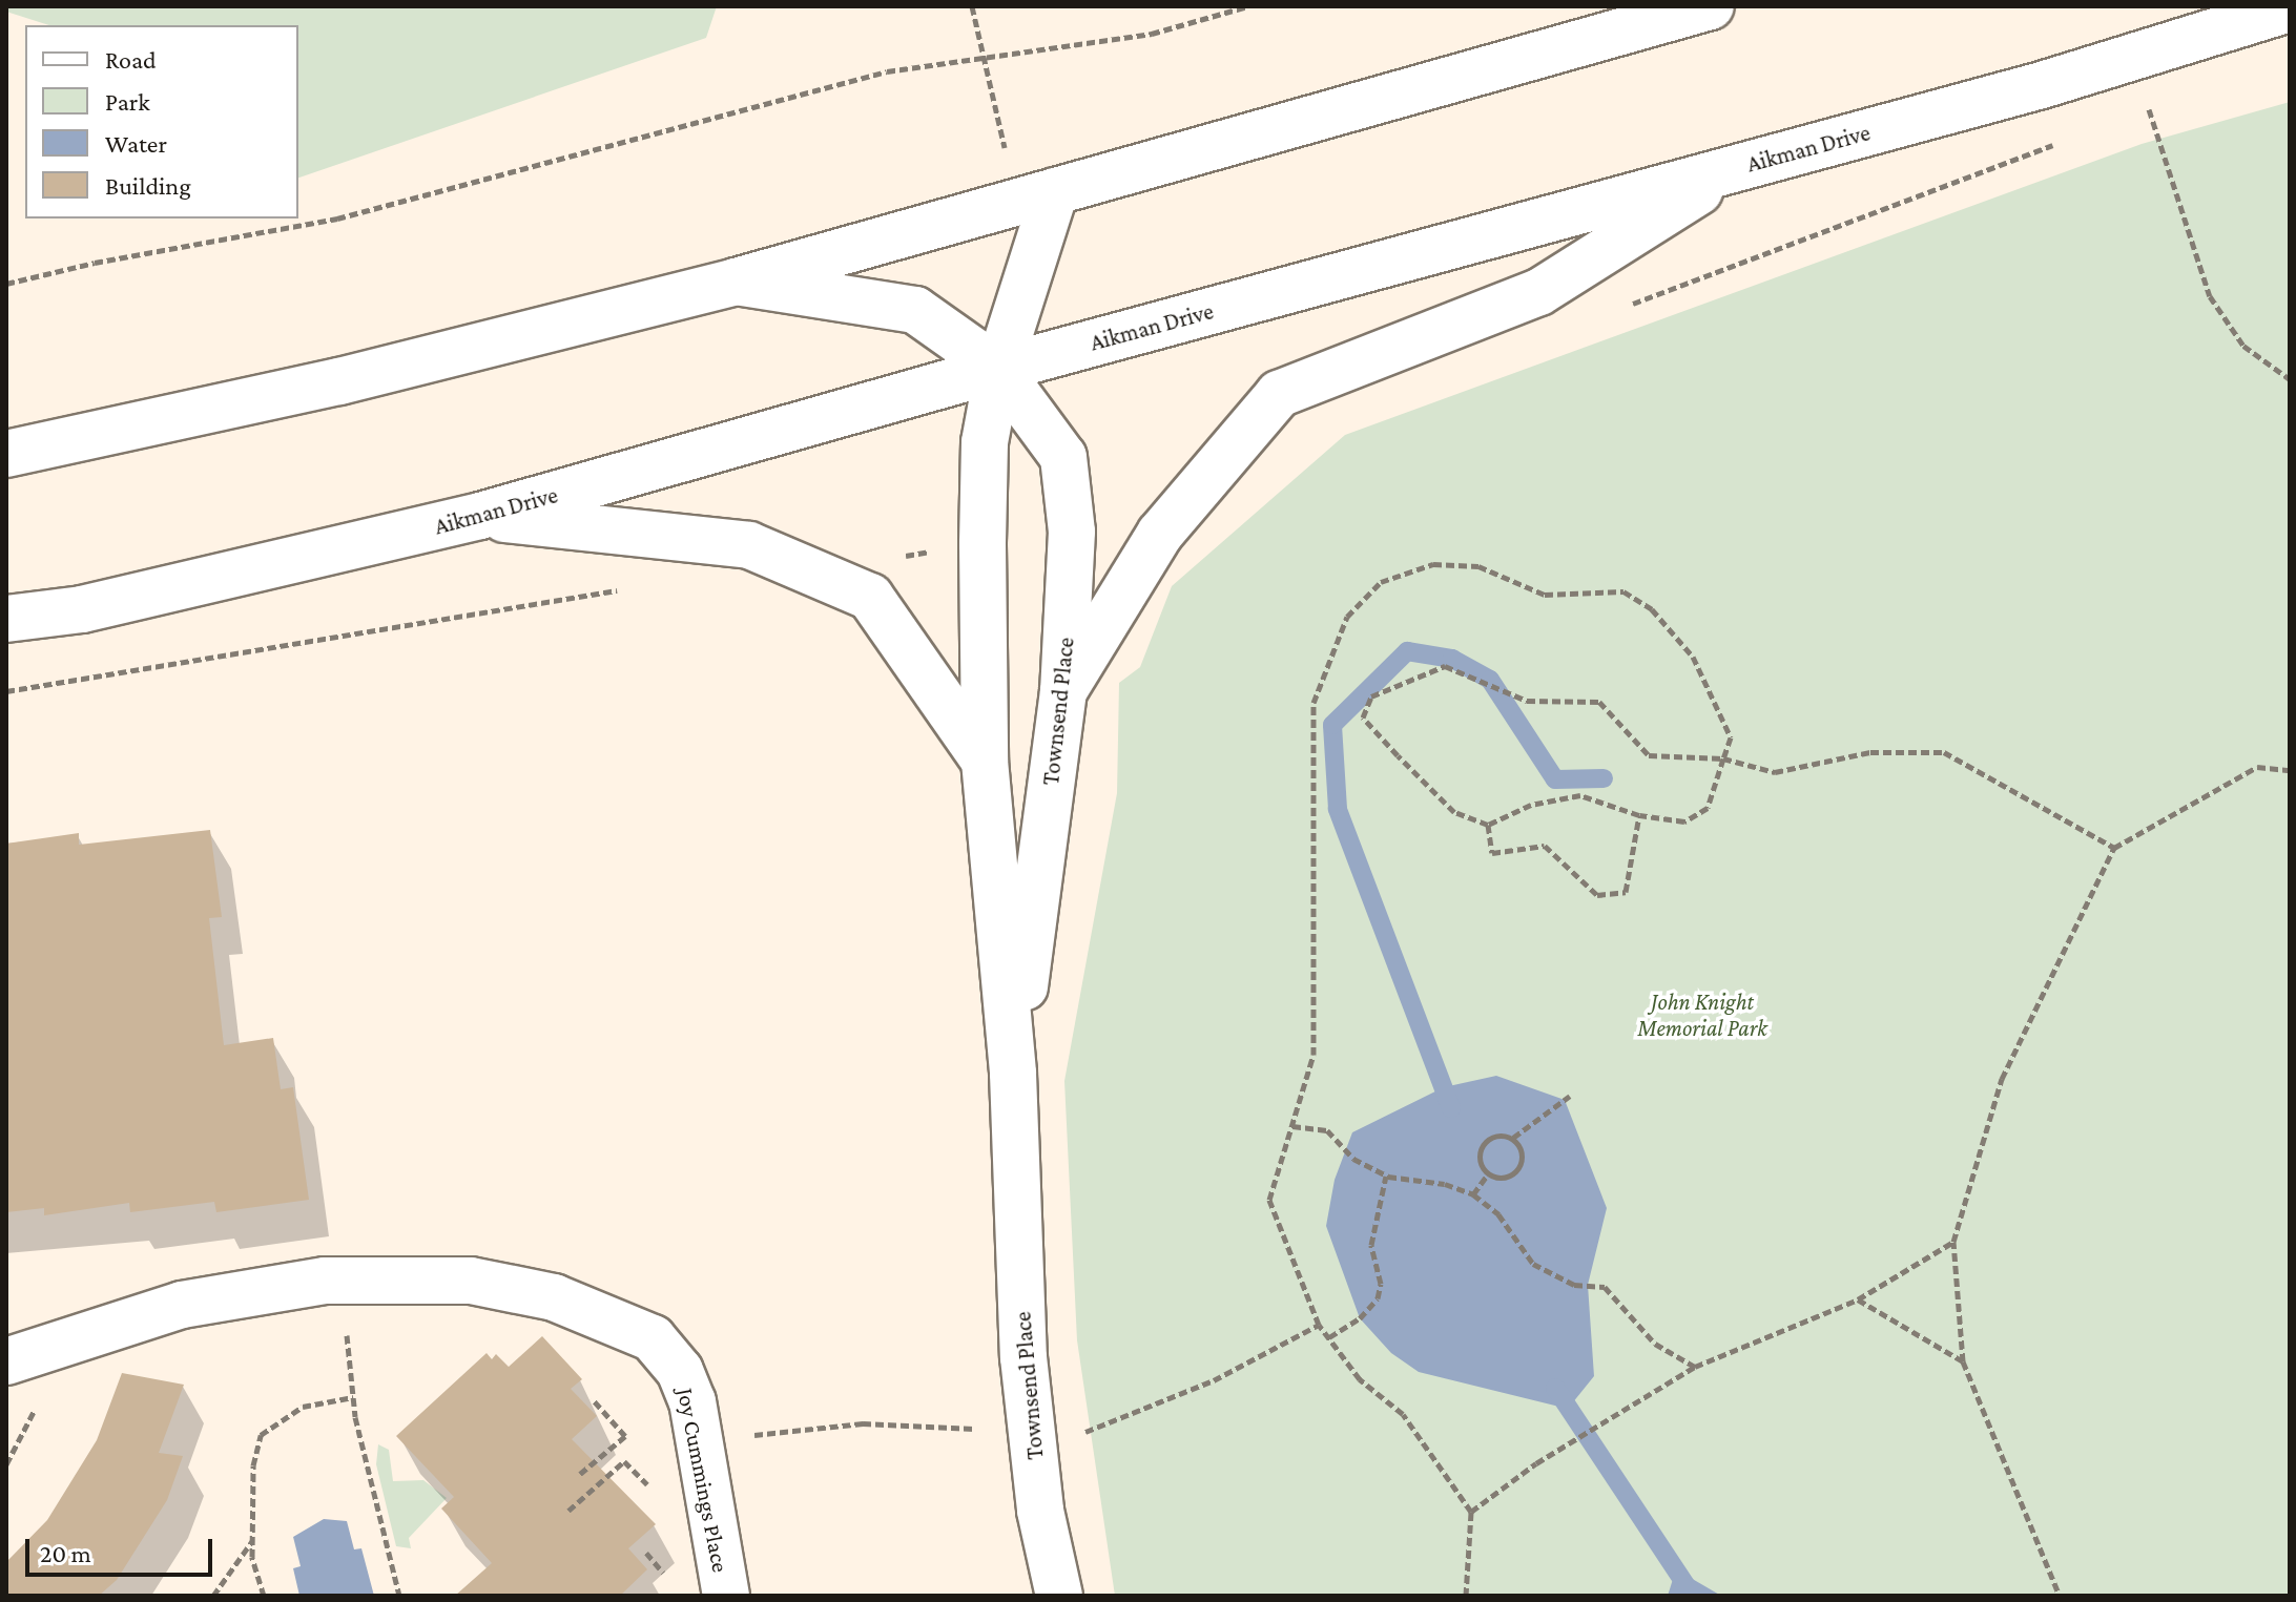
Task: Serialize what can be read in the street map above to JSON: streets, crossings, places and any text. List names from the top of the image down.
{
  "streets": {
    "main road": ["Aikman Drive", "Townsend Place", "Joy Cummings Place"]
  },
  "crossings": [
    ["Aikman Drive", "Townsend Place"]
  ],
  "parks": ["John Knight Memorial Park"],
  "legend": [
    "Road",
    "Park",
    "Water",
    "Building"
  ],
  "scale_bar": "20 m"
}
